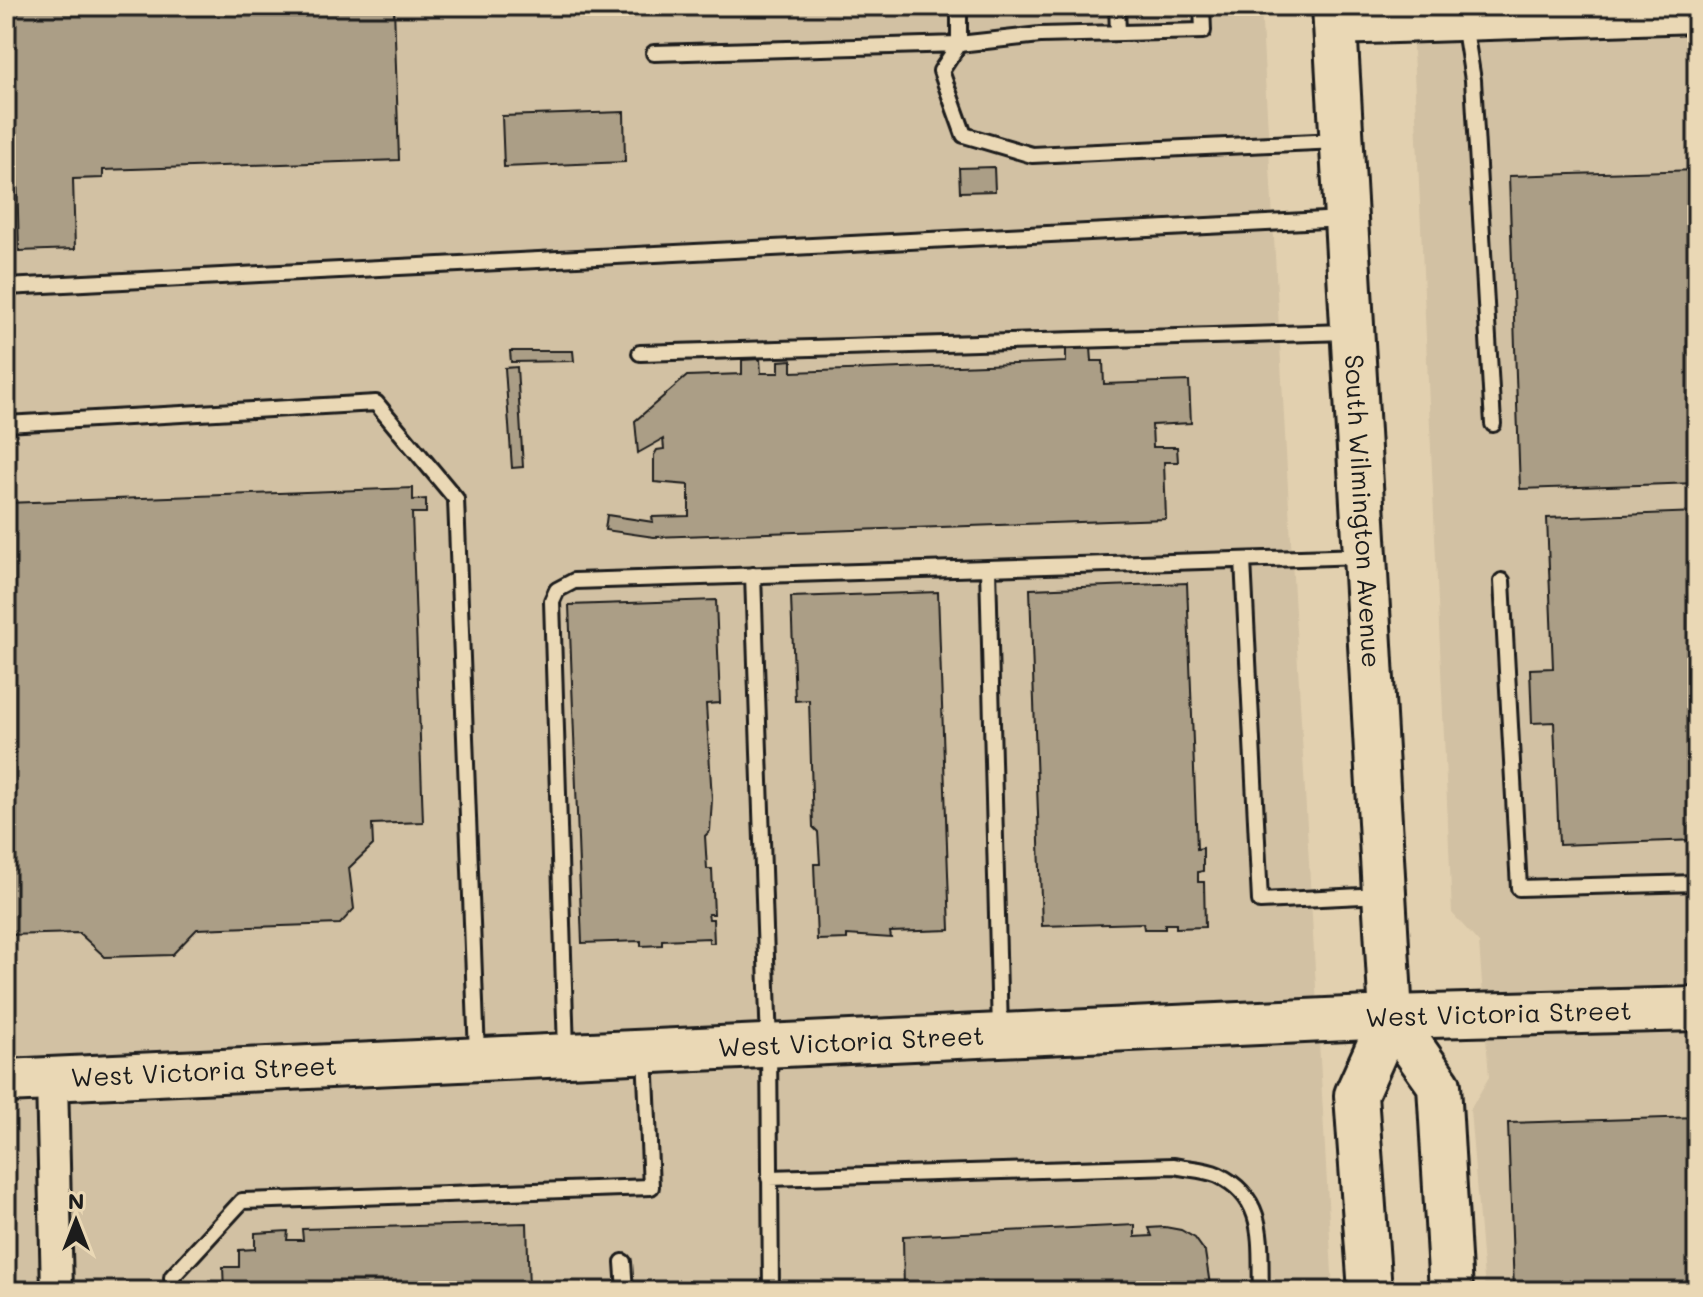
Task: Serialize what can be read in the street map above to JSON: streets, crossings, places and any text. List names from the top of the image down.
{
  "streets": {
    "main road": ["South Wilmington Avenue", "West Victoria Street"]
  },
  "crossings": [
    ["South Wilmington Avenue", "West Victoria Street"]
  ],
  "north": "top"
}
